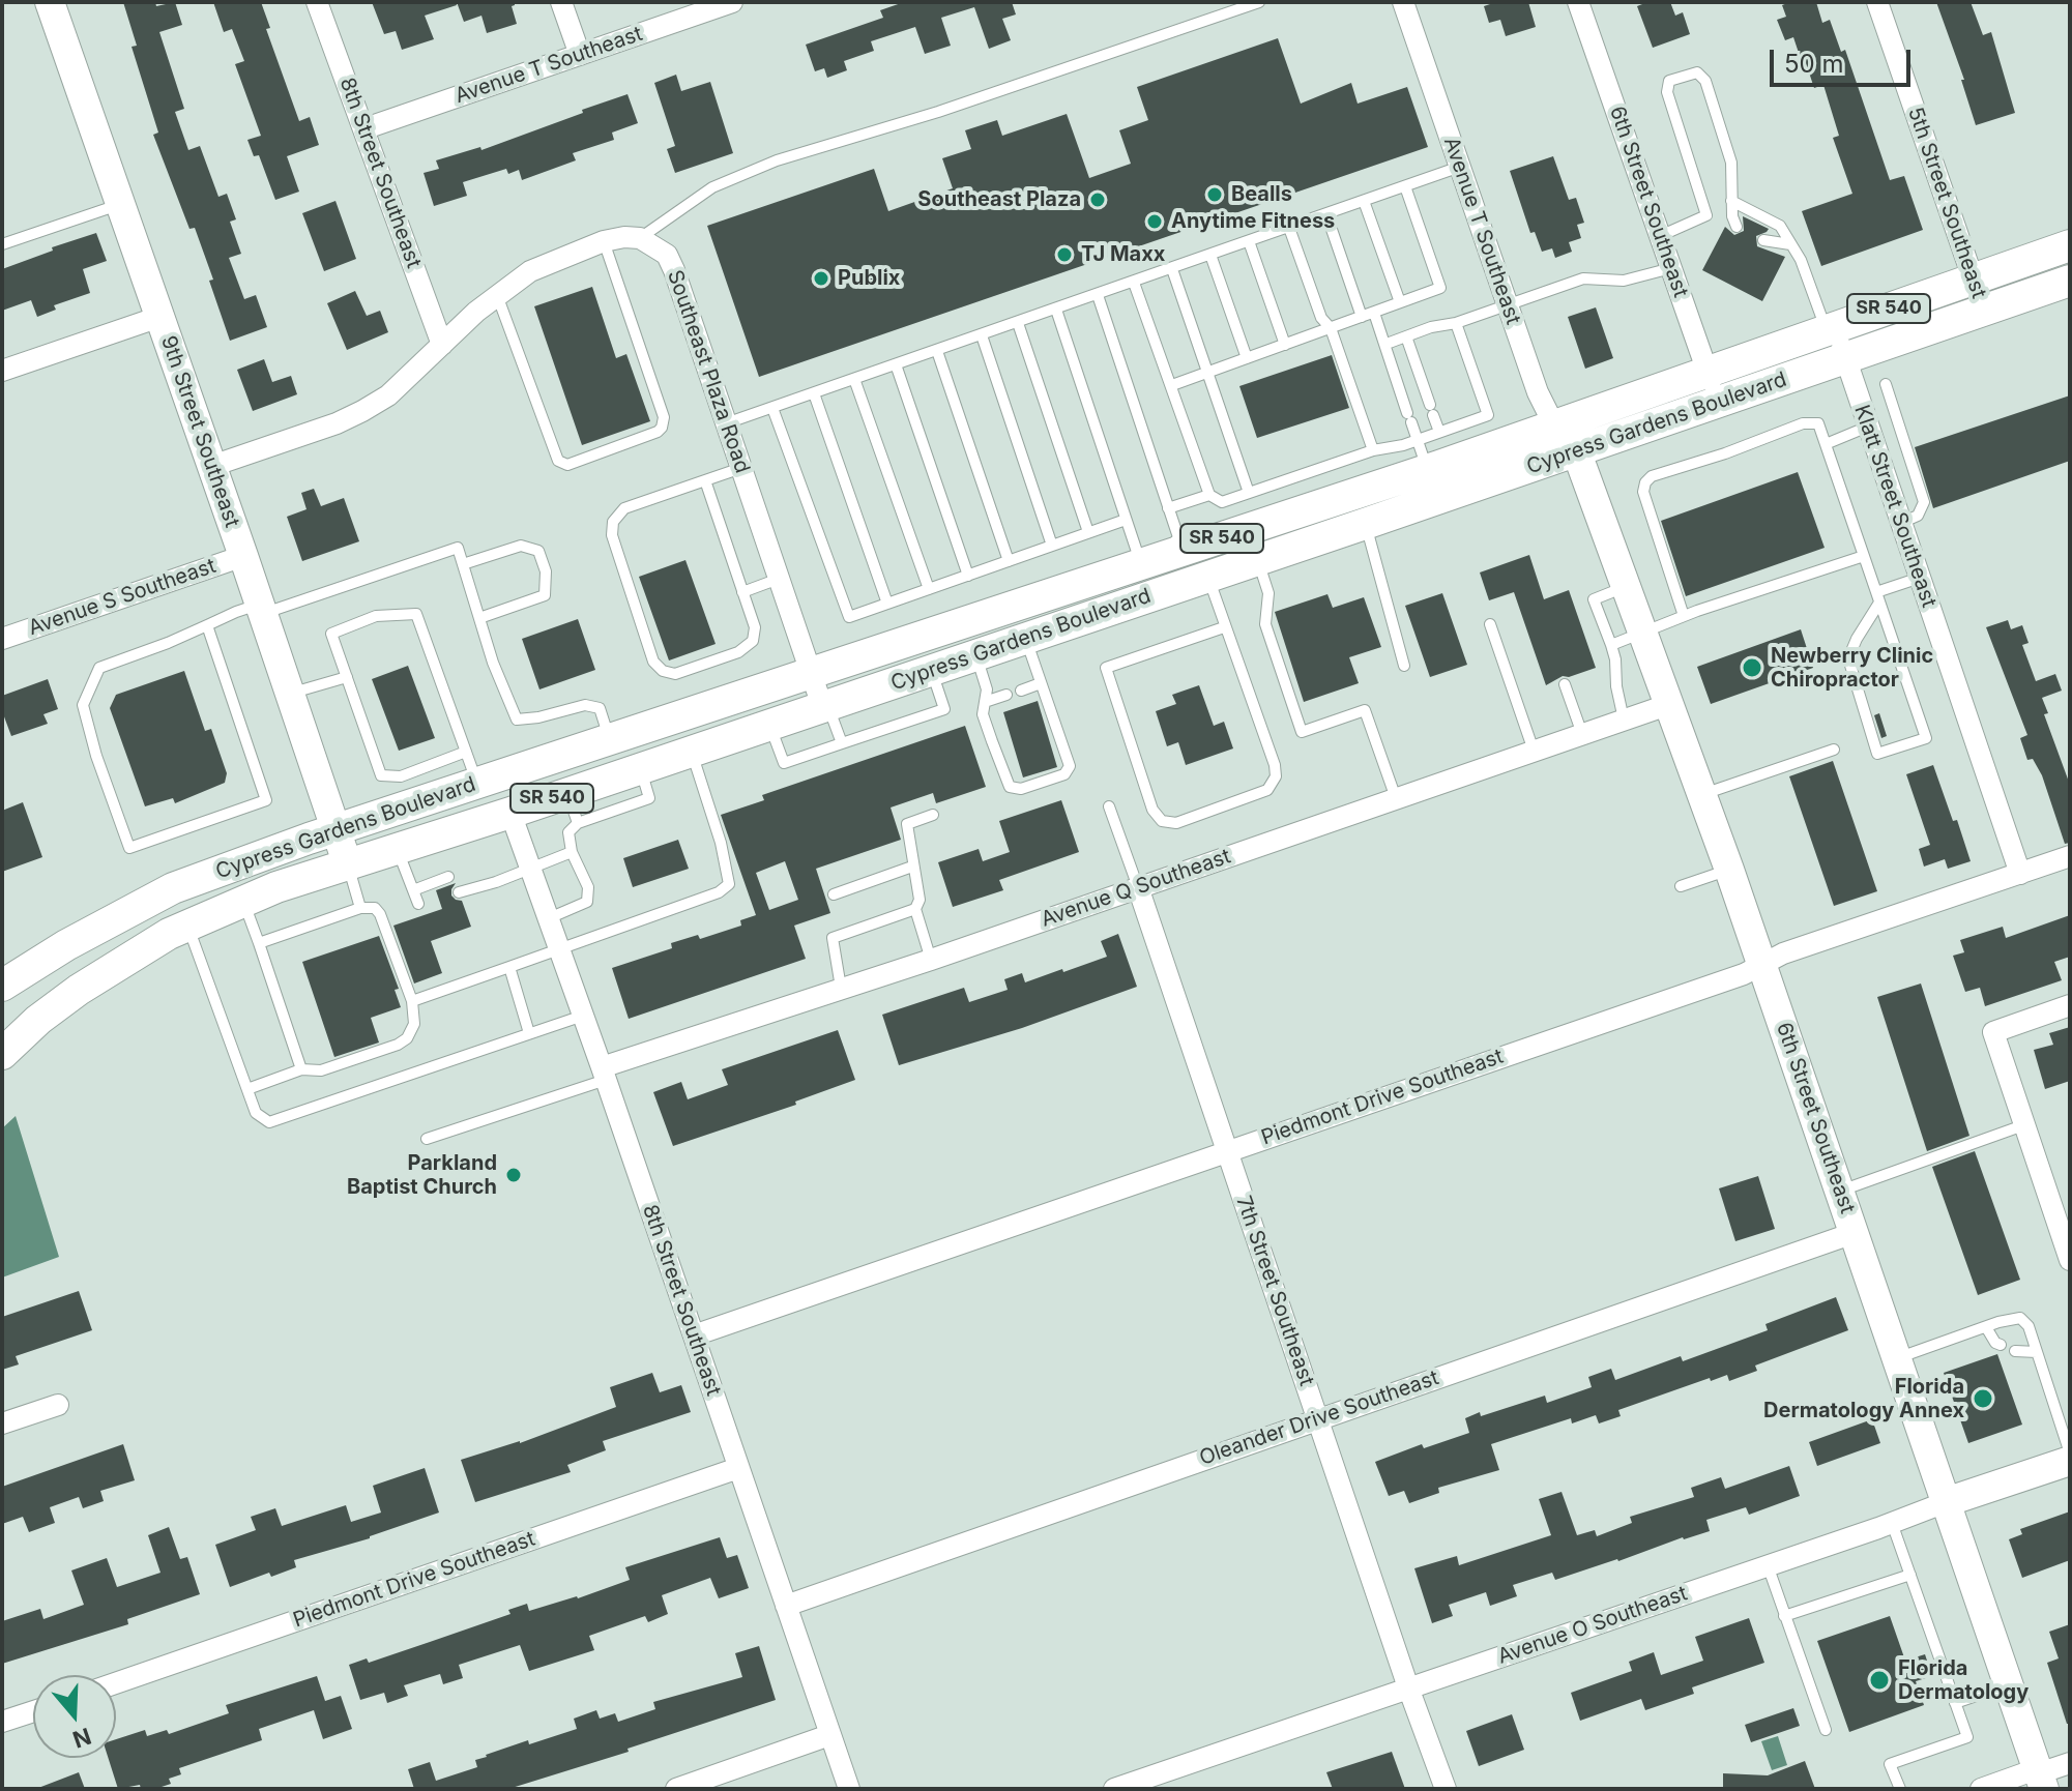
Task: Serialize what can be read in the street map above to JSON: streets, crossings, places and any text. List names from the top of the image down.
{
  "streets": {
    "main road": ["SR 540", "Cypress Gardens Boulevard"],
    "street": [
      "Avenue T Southeast",
      "8th Street Southeast",
      "6th Street Southeast",
      "5th Street Southeast",
      "Southeast Plaza Road",
      "9th Street Southeast",
      "Klatt Street Southeast",
      "Avenue S Southeast",
      "Avenue Q Southeast",
      "Piedmont Drive Southeast",
      "7th Street Southeast",
      "Oleander Drive Southeast",
      "Avenue O Southeast"
    ]
  },
  "crossings": [
    ["Avenue T Southeast", "8th Street Southeast"],
    ["Avenue T Southeast", "6th Street Southeast"],
    ["Avenue T Southeast", "Cypress Gardens Boulevard"],
    ["8th Street Southeast", "Cypress Gardens Boulevard"],
    ["8th Street Southeast", "Avenue Q Southeast"],
    ["8th Street Southeast", "Piedmont Drive Southeast"],
    ["8th Street Southeast", "Oleander Drive Southeast"],
    ["6th Street Southeast", "Cypress Gardens Boulevard"],
    ["6th Street Southeast", "Avenue Q Southeast"],
    ["6th Street Southeast", "Piedmont Drive Southeast"],
    ["6th Street Southeast", "Oleander Drive Southeast"],
    ["6th Street Southeast", "Avenue O Southeast"],
    ["5th Street Southeast", "Cypress Gardens Boulevard"],
    ["Southeast Plaza Road", "Cypress Gardens Boulevard"],
    ["Cypress Gardens Boulevard", "9th Street Southeast"],
    ["Cypress Gardens Boulevard", "Klatt Street Southeast"],
    ["9th Street Southeast", "Avenue S Southeast"],
    ["Klatt Street Southeast", "Piedmont Drive Southeast"],
    ["Avenue Q Southeast", "7th Street Southeast"],
    ["Piedmont Drive Southeast", "7th Street Southeast"],
    ["7th Street Southeast", "Oleander Drive Southeast"],
    ["7th Street Southeast", "Avenue O Southeast"]
  ],
  "places": [
    "Bealls",
    "Southeast Plaza",
    "Anytime Fitness",
    "TJ Maxx",
    "Publix",
    "Newberry Clinic Chiropractor",
    "Parkland Baptist Church",
    "Florida Dermatology Annex",
    "Florida Dermatology"
  ],
  "scale_bar": "50 m",
  "north": "bottom"
}
